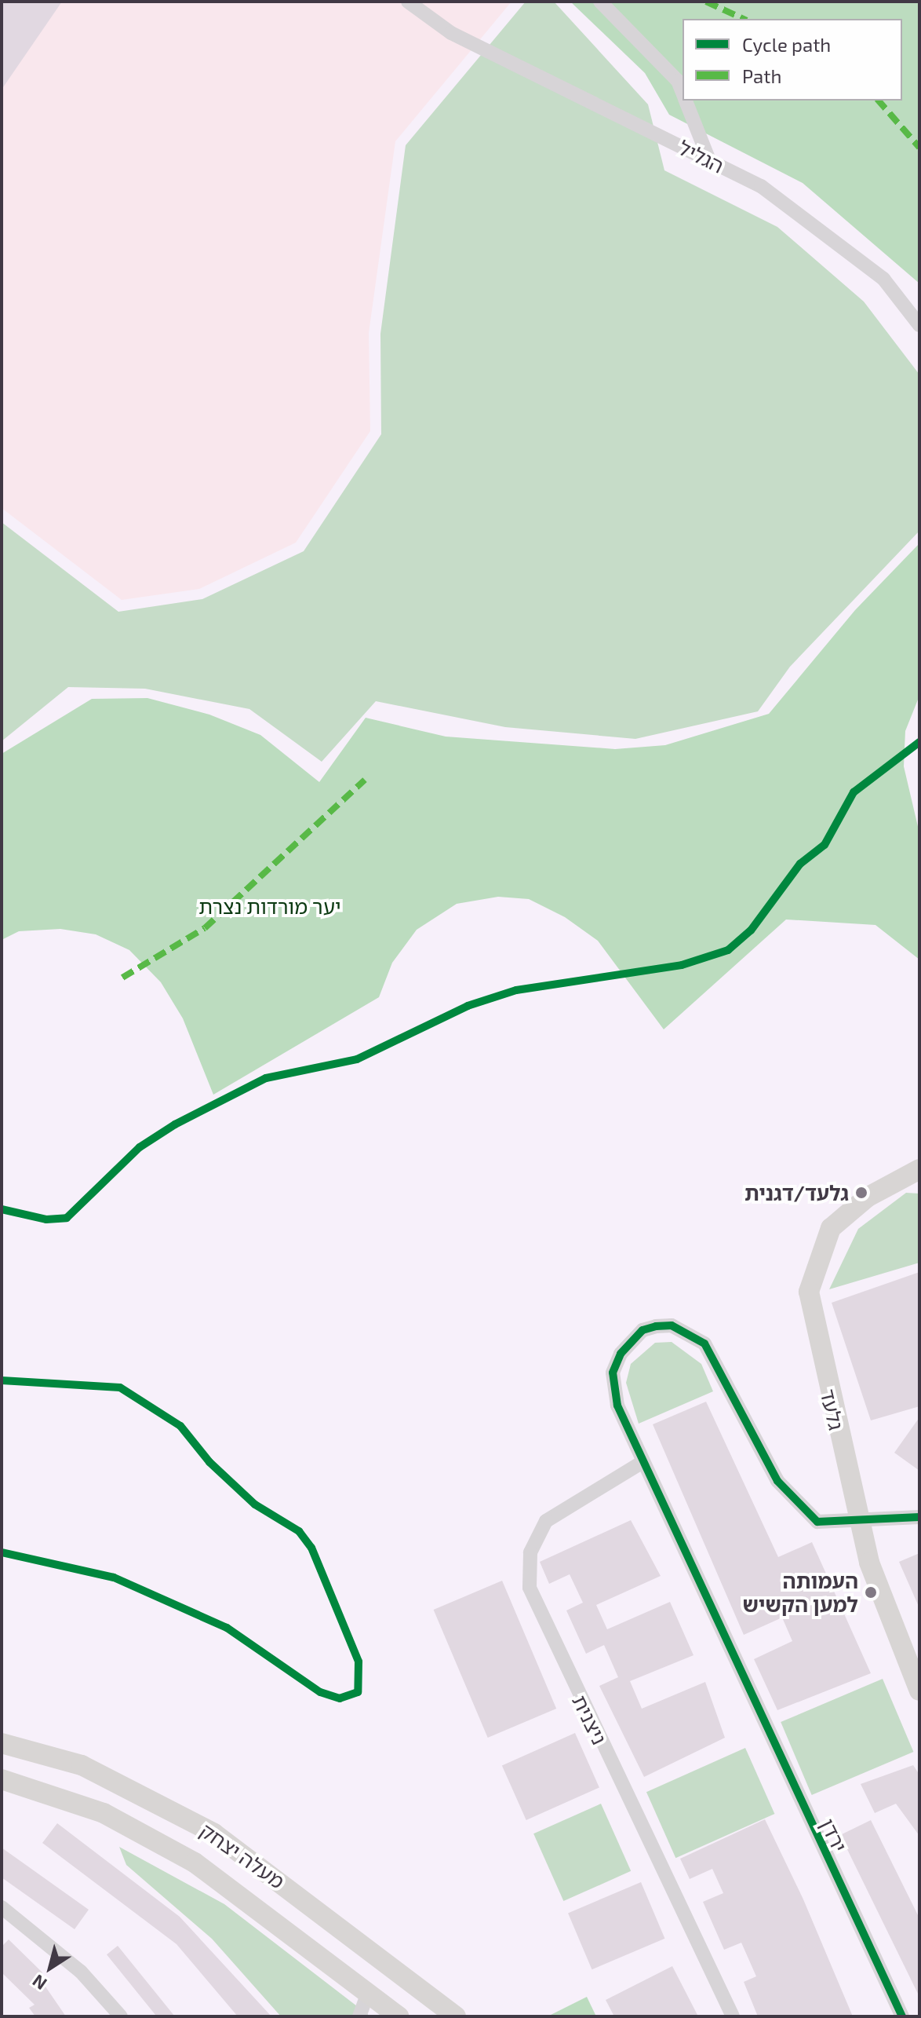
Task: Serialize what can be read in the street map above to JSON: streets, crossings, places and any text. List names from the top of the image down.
{
  "streets": {
    "main road": ["גלעד", "מעלה יצחק"],
    "street": ["הגליל", "ניצנית", "ירדן"]
  },
  "crossings": [
    ["גלעד", "ירדן"],
    ["ניצנית", "ירדן"]
  ],
  "parks": ["יער מורדות נצרת"],
  "places": ["גלעד/דגנית", "העמותה למען הקשיש"],
  "legend": ["Cycle path", "Path"],
  "north": "bottom left"
}
